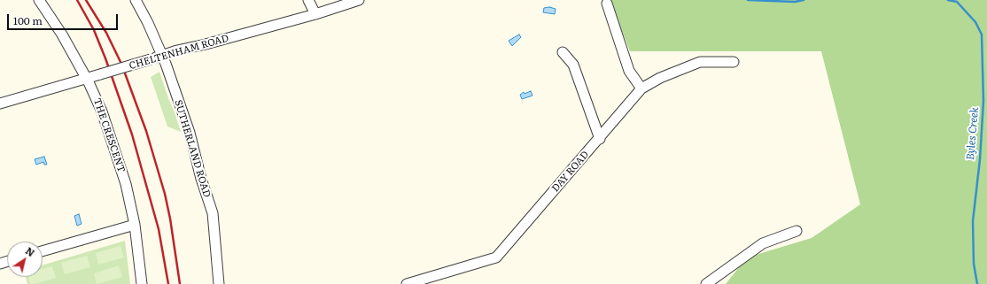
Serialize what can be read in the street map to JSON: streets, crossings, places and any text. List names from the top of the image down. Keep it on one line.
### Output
{"streets":{"street":["CHELTENHAM ROAD","THE CRESCENT","SUTHERLAND ROAD","DAY ROAD"]},"crossings":[["CHELTENHAM ROAD","THE CRESCENT"],["CHELTENHAM ROAD","SUTHERLAND ROAD"]],"water":["Byles Creek"],"scale_bar":"100 m","north":"top right"}
